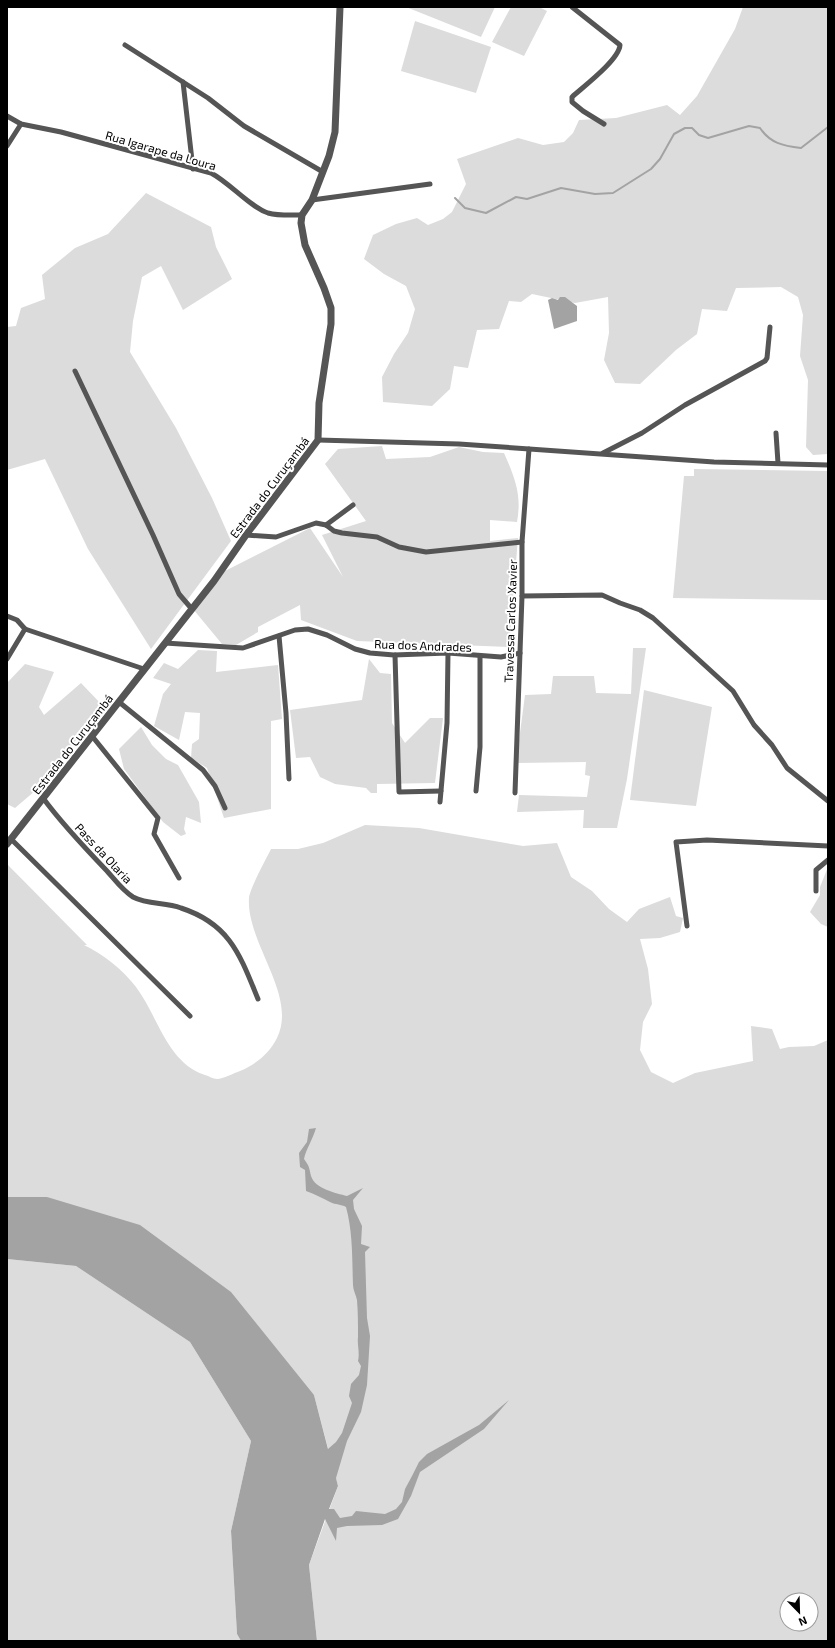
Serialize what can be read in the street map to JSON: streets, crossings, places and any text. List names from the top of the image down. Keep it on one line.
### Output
{"streets":{"street":["Rua Igarape da Loura","Estrada do Curuçambá","Travessa Carlos Xavier","Rua dos Andrades","Pass da Olaria"]},"crossings":[["Rua Igarape da Loura","Estrada do Curuçambá"],["Estrada do Curuçambá","Rua dos Andrades"],["Estrada do Curuçambá","Pass da Olaria"],["Travessa Carlos Xavier","Rua dos Andrades"]],"north":"bottom right"}
